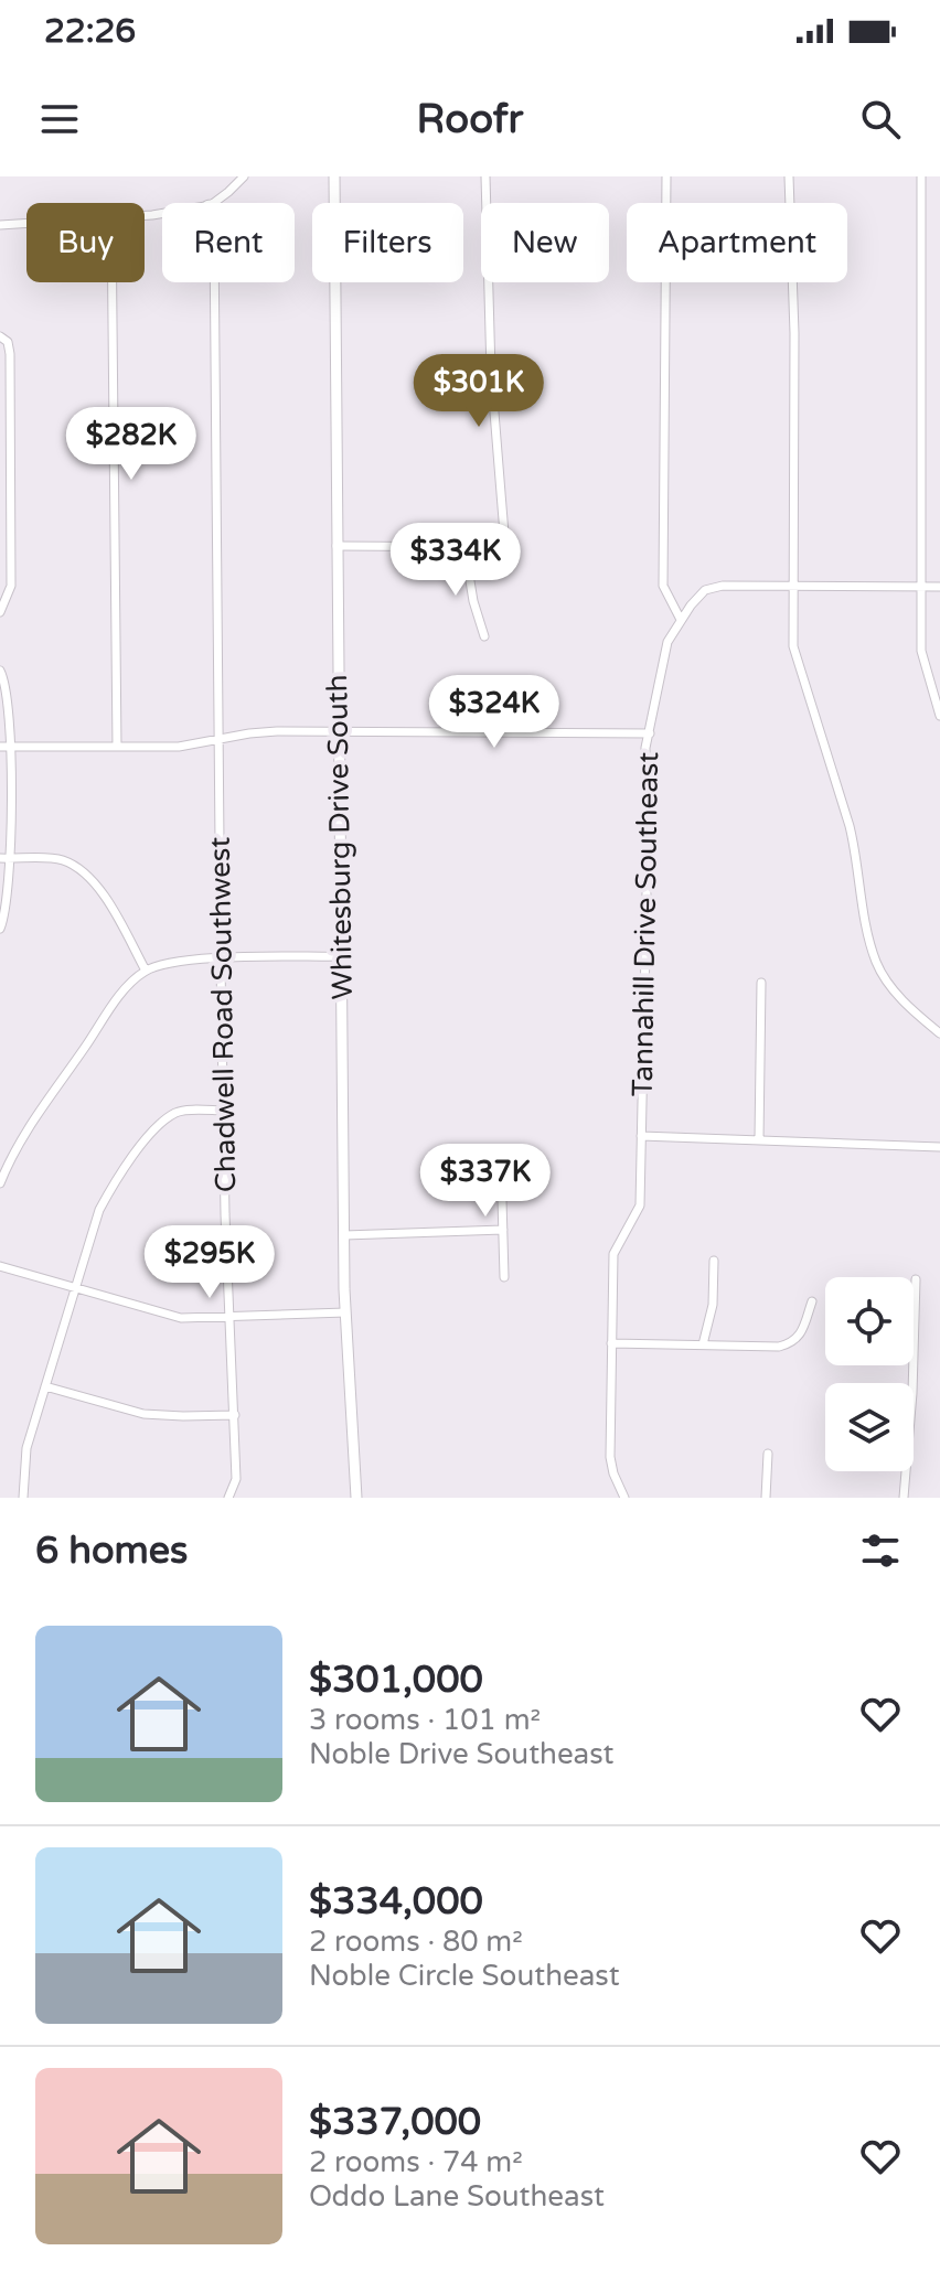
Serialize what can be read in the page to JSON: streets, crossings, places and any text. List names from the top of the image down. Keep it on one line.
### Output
{"streets":{"main road":["Whitesburg Drive South"],"street":["Tannahill Drive Southeast","Chadwell Road Southwest"]},"page":{"status":"22:26","header":"Roofr","chip":["Buy","Rent","Filters","New","Apartment"],"price":["$301K","$282K","$334K","$324K","$337K","$295K"],"heading":"6 homes","list":[{"name":"$301,000","note":"3 rooms · 101 m² · Noble Drive Southeast"},{"name":"$334,000","note":"2 rooms · 80 m² · Noble Circle Southeast"},{"name":"$337,000","note":"2 rooms · 74 m² · Oddo Lane Southeast"}]}}
